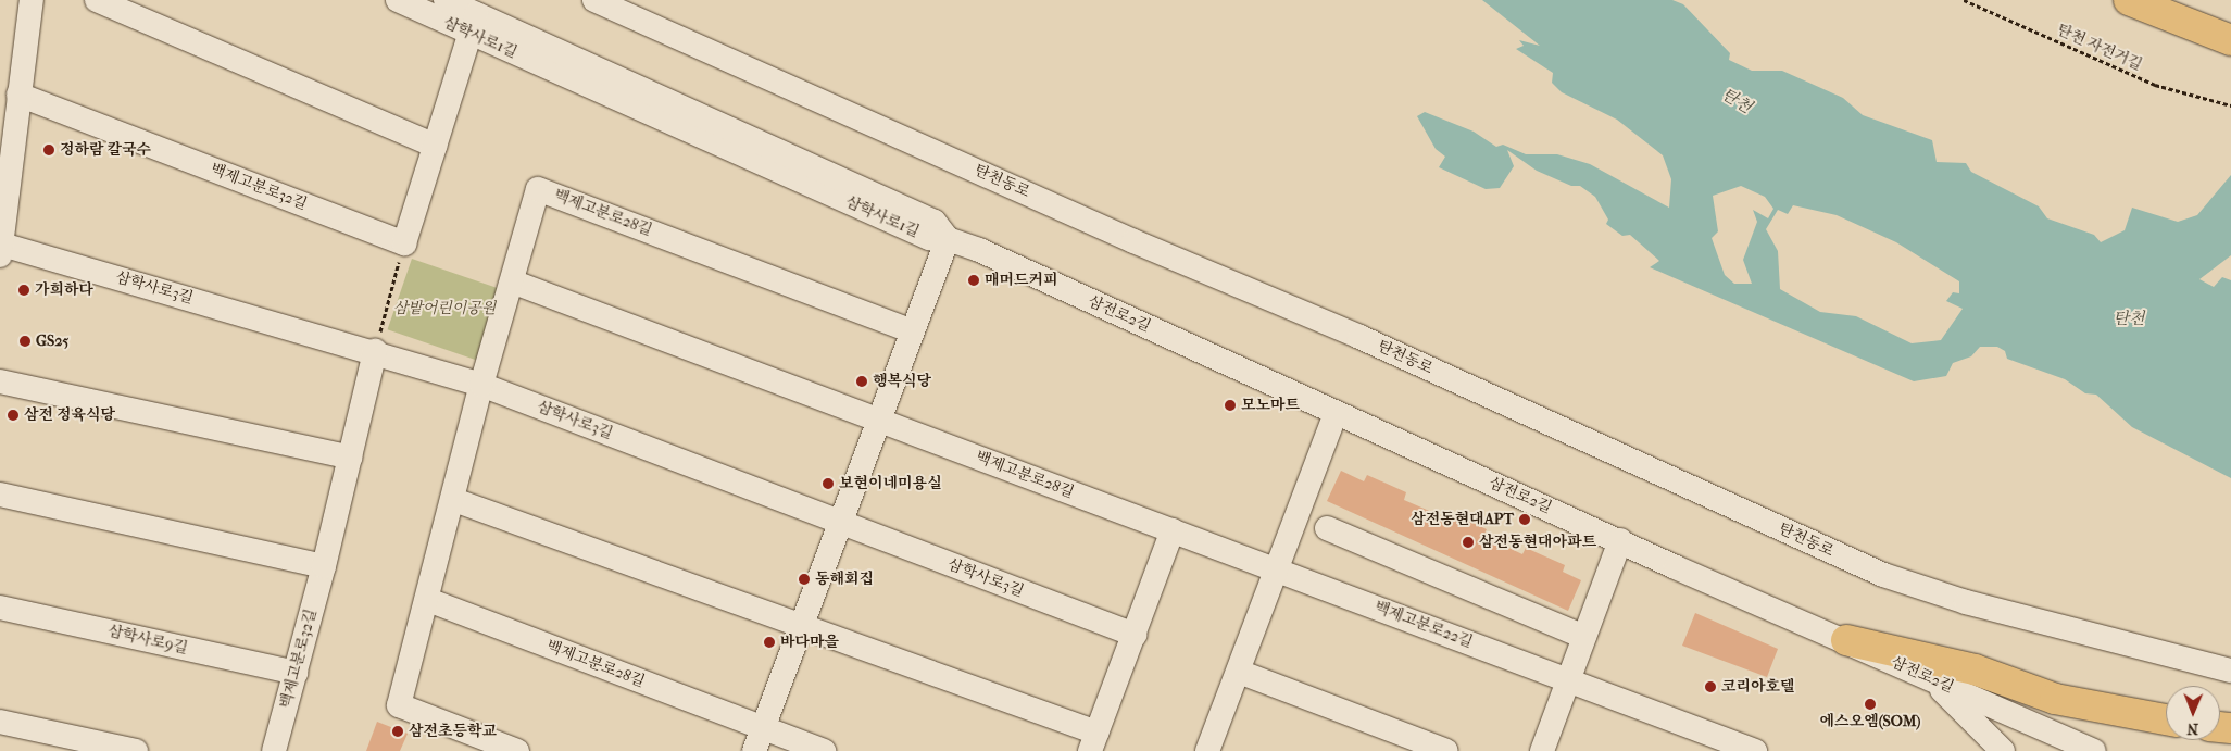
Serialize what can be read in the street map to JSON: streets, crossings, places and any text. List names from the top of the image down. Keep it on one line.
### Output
{"streets":{"street":["삼학사로1길","탄천동로","백제고분로32길","백제고분로28길","삼학사로3길","삼전로2길","백제고분로22길","삼학사로9길"],"path":["탄천 자전거길"]},"crossings":[["삼학사로1길","삼전로2길"],["백제고분로32길","삼학사로3길"],["백제고분로32길","삼학사로9길"],["백제고분로28길","백제고분로22길"]],"water":["탄천"],"parks":["삼밭어린이공원"],"places":["정하람 칼국수","매머드커피","가희하다","GS25","행복식당","모노마트","삼전 정육식당","보현이네미용실","삼전동현대APT","삼전동현대아파트","동해회집","바다마을","코리아호텔","에스오엠(SOM)","삼전초등학교"],"north":"bottom"}
